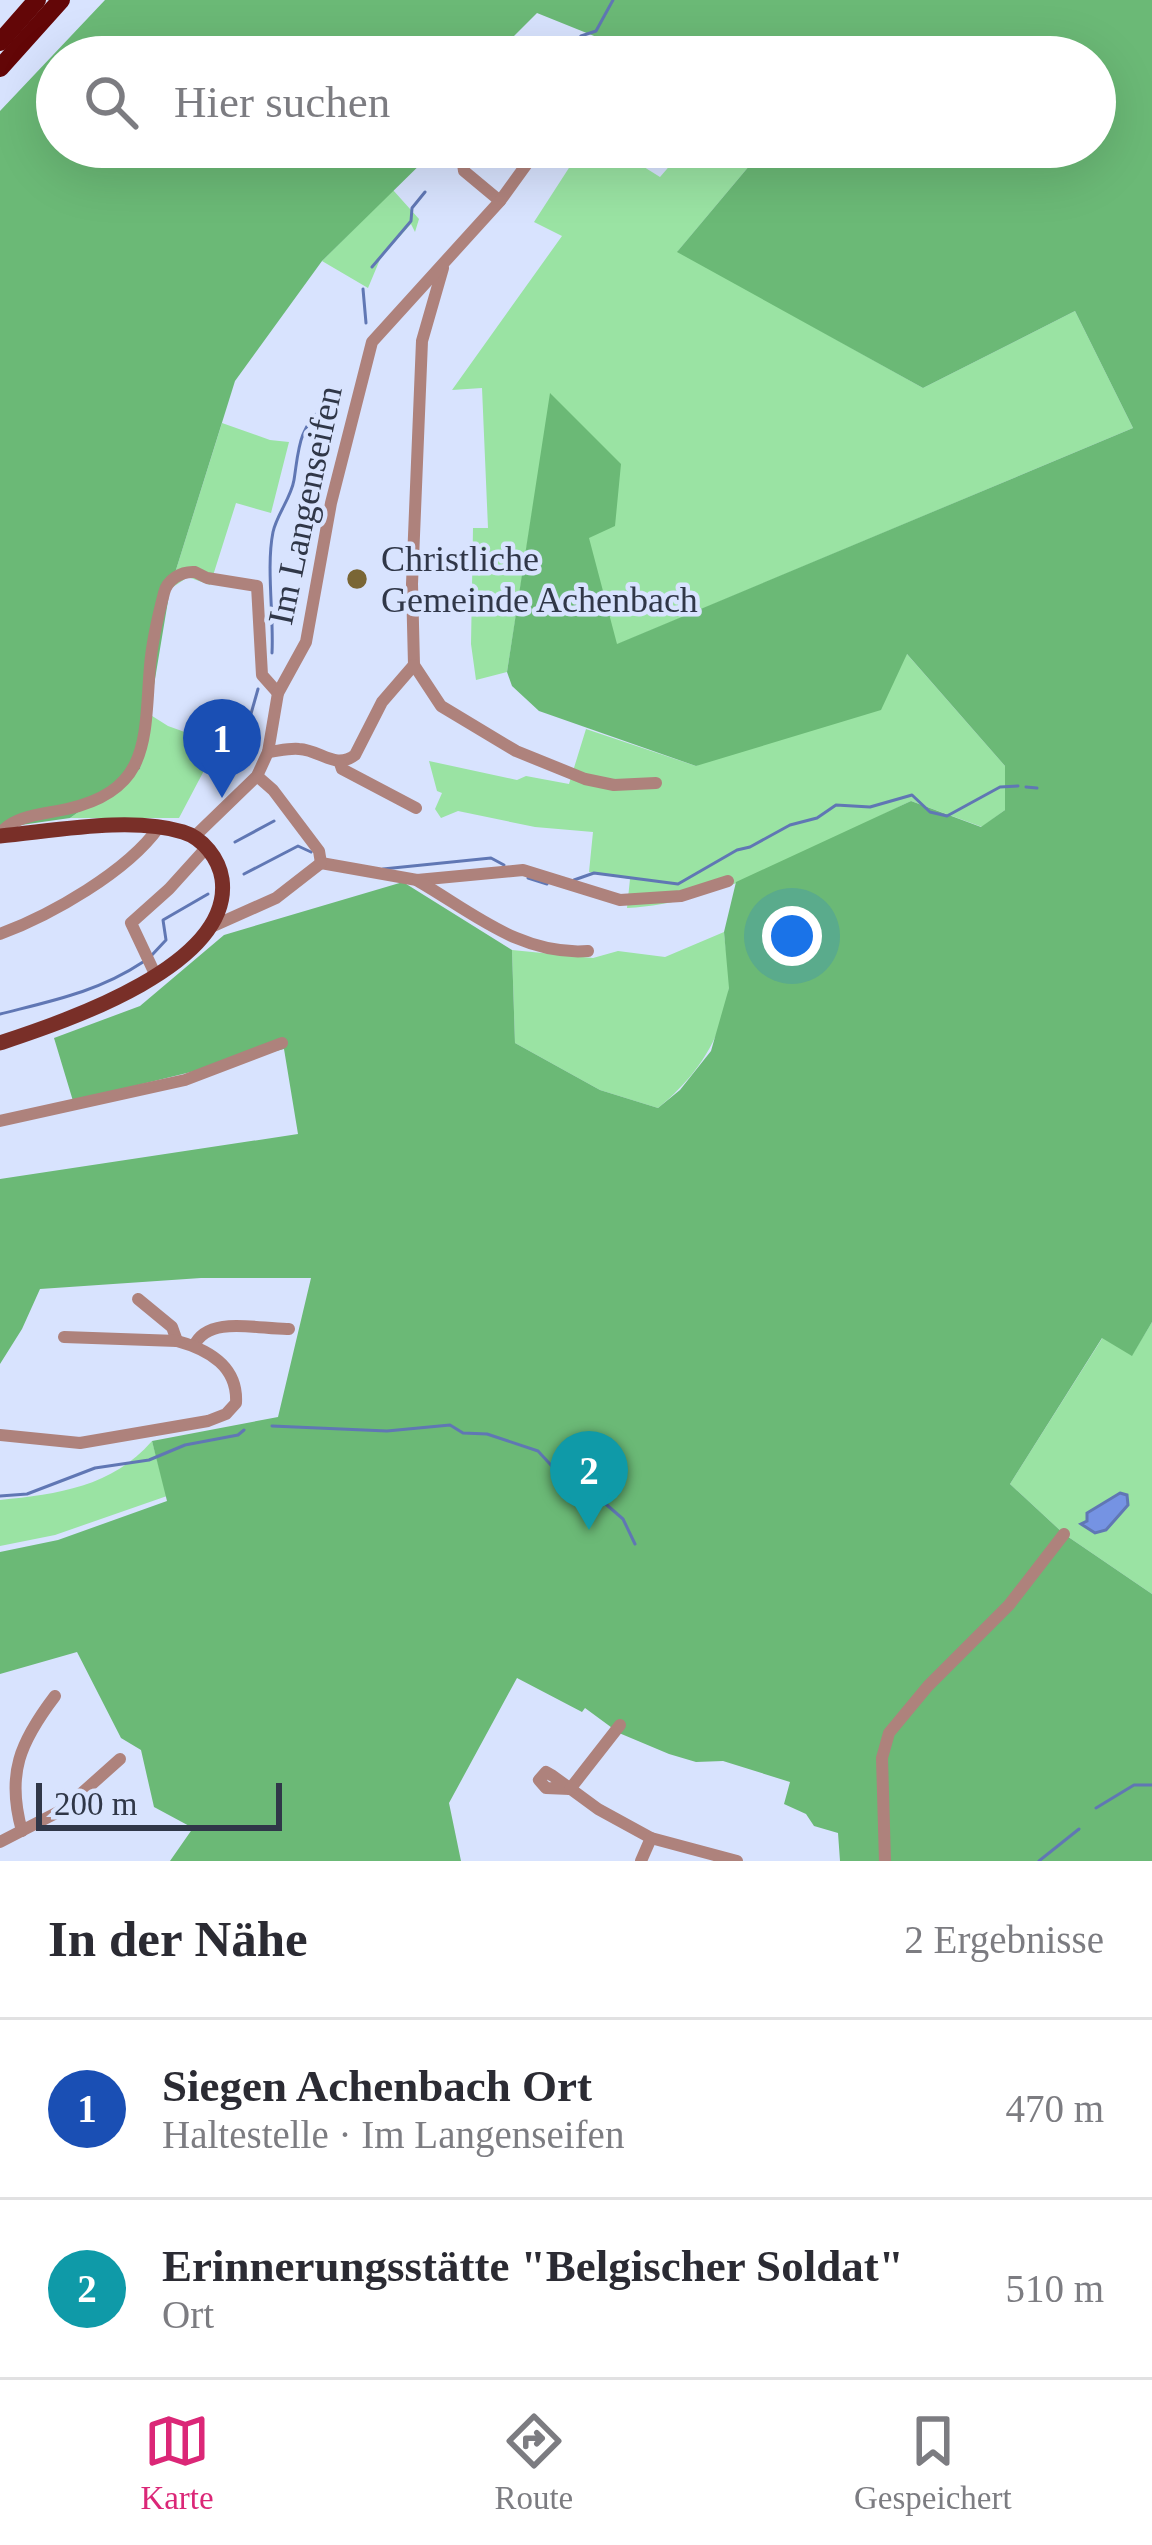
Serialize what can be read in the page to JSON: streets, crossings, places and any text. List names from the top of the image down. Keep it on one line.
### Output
{"streets":{"street":["Im Langenseifen"]},"places":["Christliche Gemeinde Achenbach"],"scale_bar":"200 m","page":{"search":"Hier suchen","pins":["1","2"],"scale":"200 m","heading":["In der Nähe","2 Ergebnisse"],"list":[{"mark":"1","name":"Siegen Achenbach Ort","note":"Haltestelle · Im Langenseifen","value":"470 m"},{"mark":"2","name":"Erinnerungsstätte \"Belgischer Soldat\"","note":"Ort","value":"510 m"}],"nav":["Karte","Route","Gespeichert"]}}
